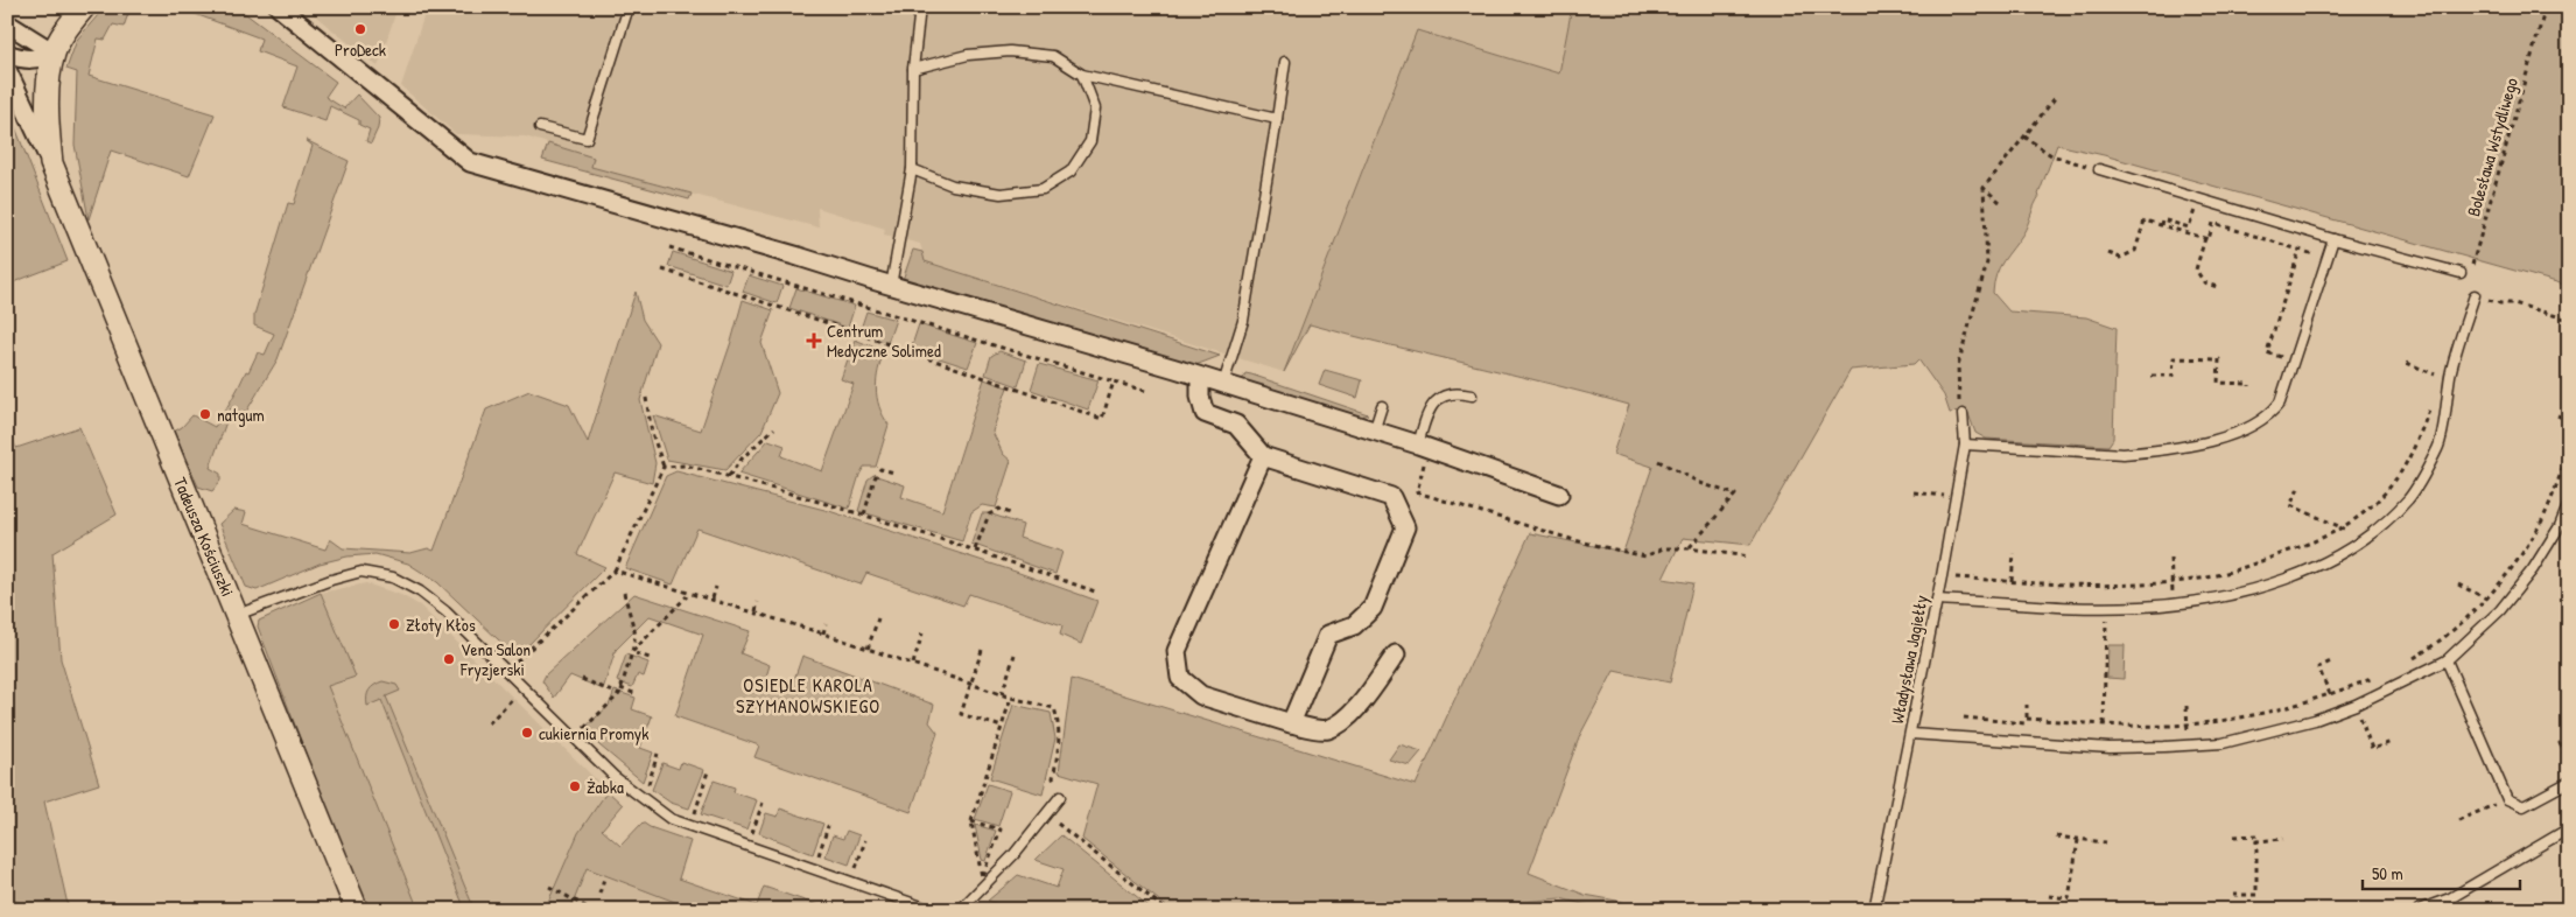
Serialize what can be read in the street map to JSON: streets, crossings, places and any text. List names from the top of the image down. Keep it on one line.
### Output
{"streets":{"street":["Tadeusza Kościuszki"],"lane":["Władysława Jagiełły"],"path":["Bolesława Wstydliwego"]},"districts":["OSIEDLE KAROLA SZYMANOWSKIEGO"],"places":{"other":["ProDeck","natgum","Złoty Kłos","Vena Salon Fryzjerski","cukiernia Promyk","Żabka"],"health":["Centrum Medyczne Solimed"]},"scale_bar":"50 m"}
